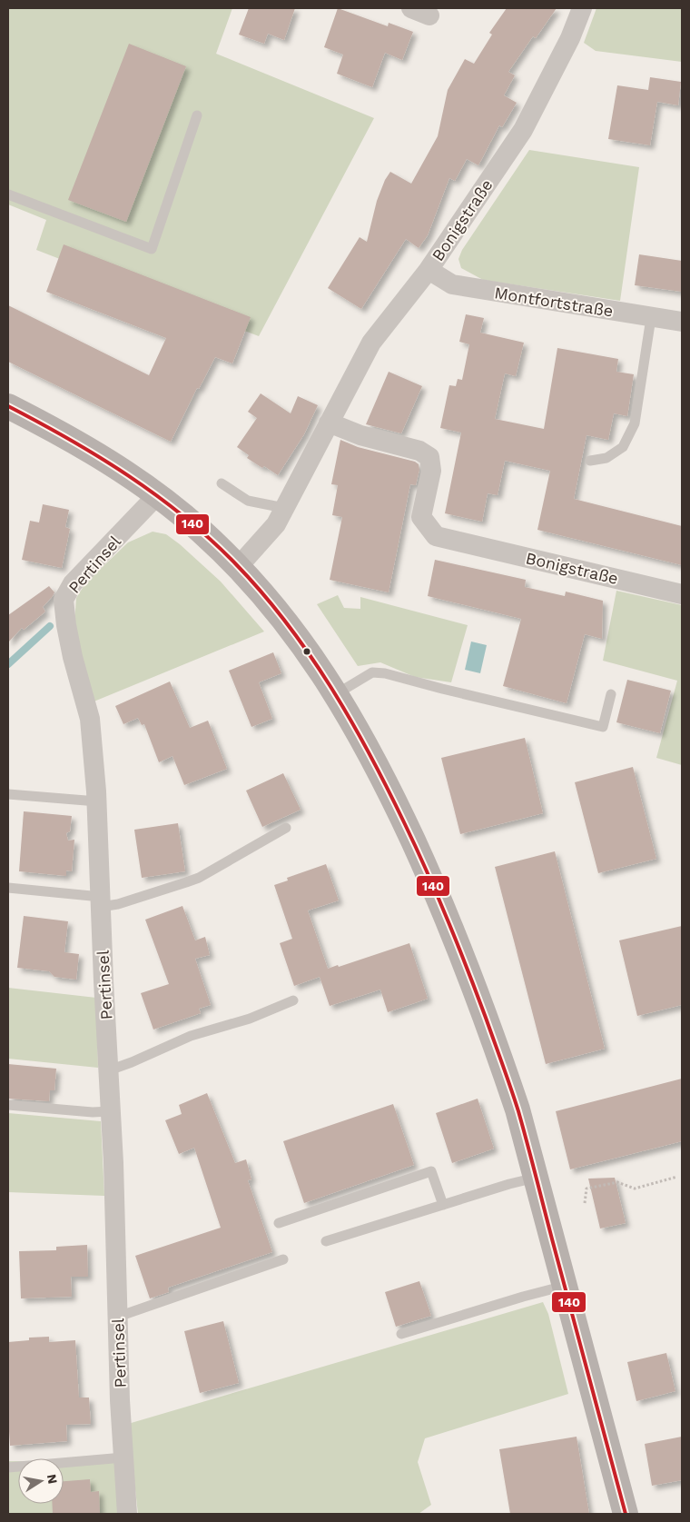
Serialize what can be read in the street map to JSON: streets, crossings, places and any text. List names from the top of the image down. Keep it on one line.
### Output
{"streets":{"street":["Bonigstraße","Montfortstraße","Pertinsel"]},"crossings":[["Bonigstraße","Montfortstraße"]],"lines":["transit line 140"],"north":"right"}
